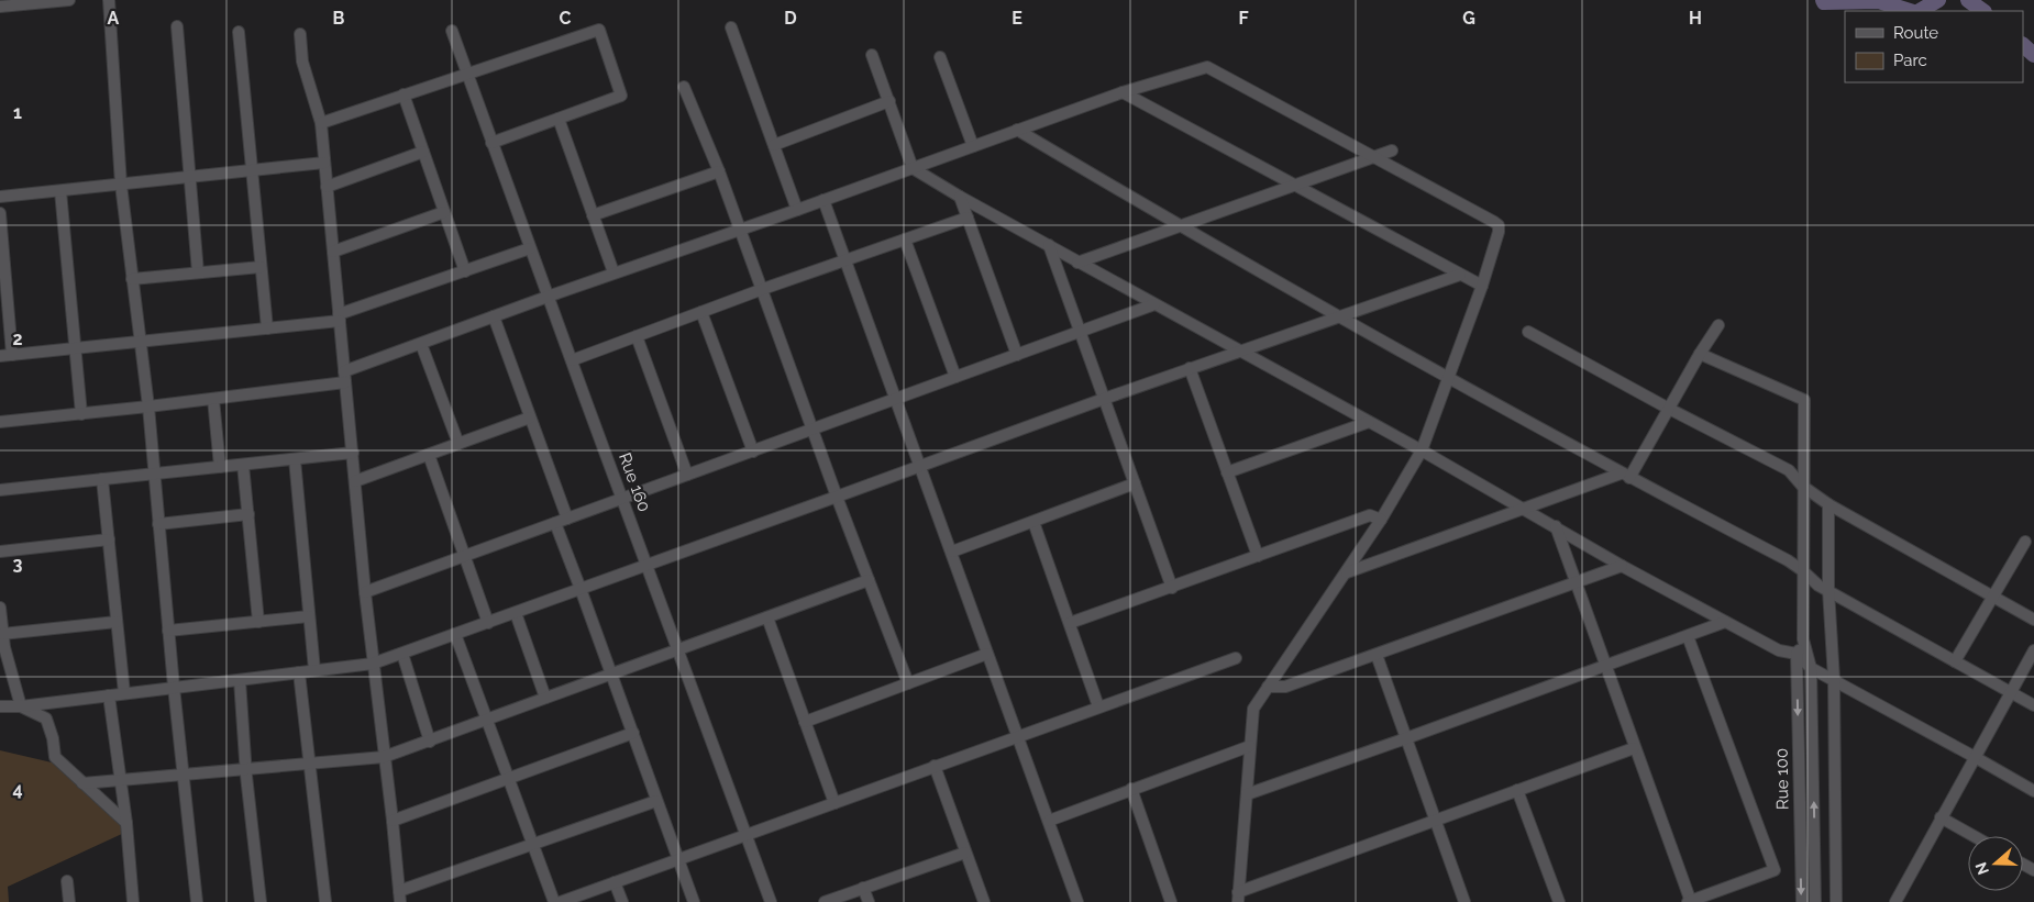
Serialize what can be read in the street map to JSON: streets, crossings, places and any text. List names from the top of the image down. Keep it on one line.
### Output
{"streets":{"street":["Rue 160","Rue 100"]},"legend":["Route","Parc"],"north":"left","grid":{"columns":["A","B","C","D","E","F","G","H"],"rows":["1","2","3","4"]}}
